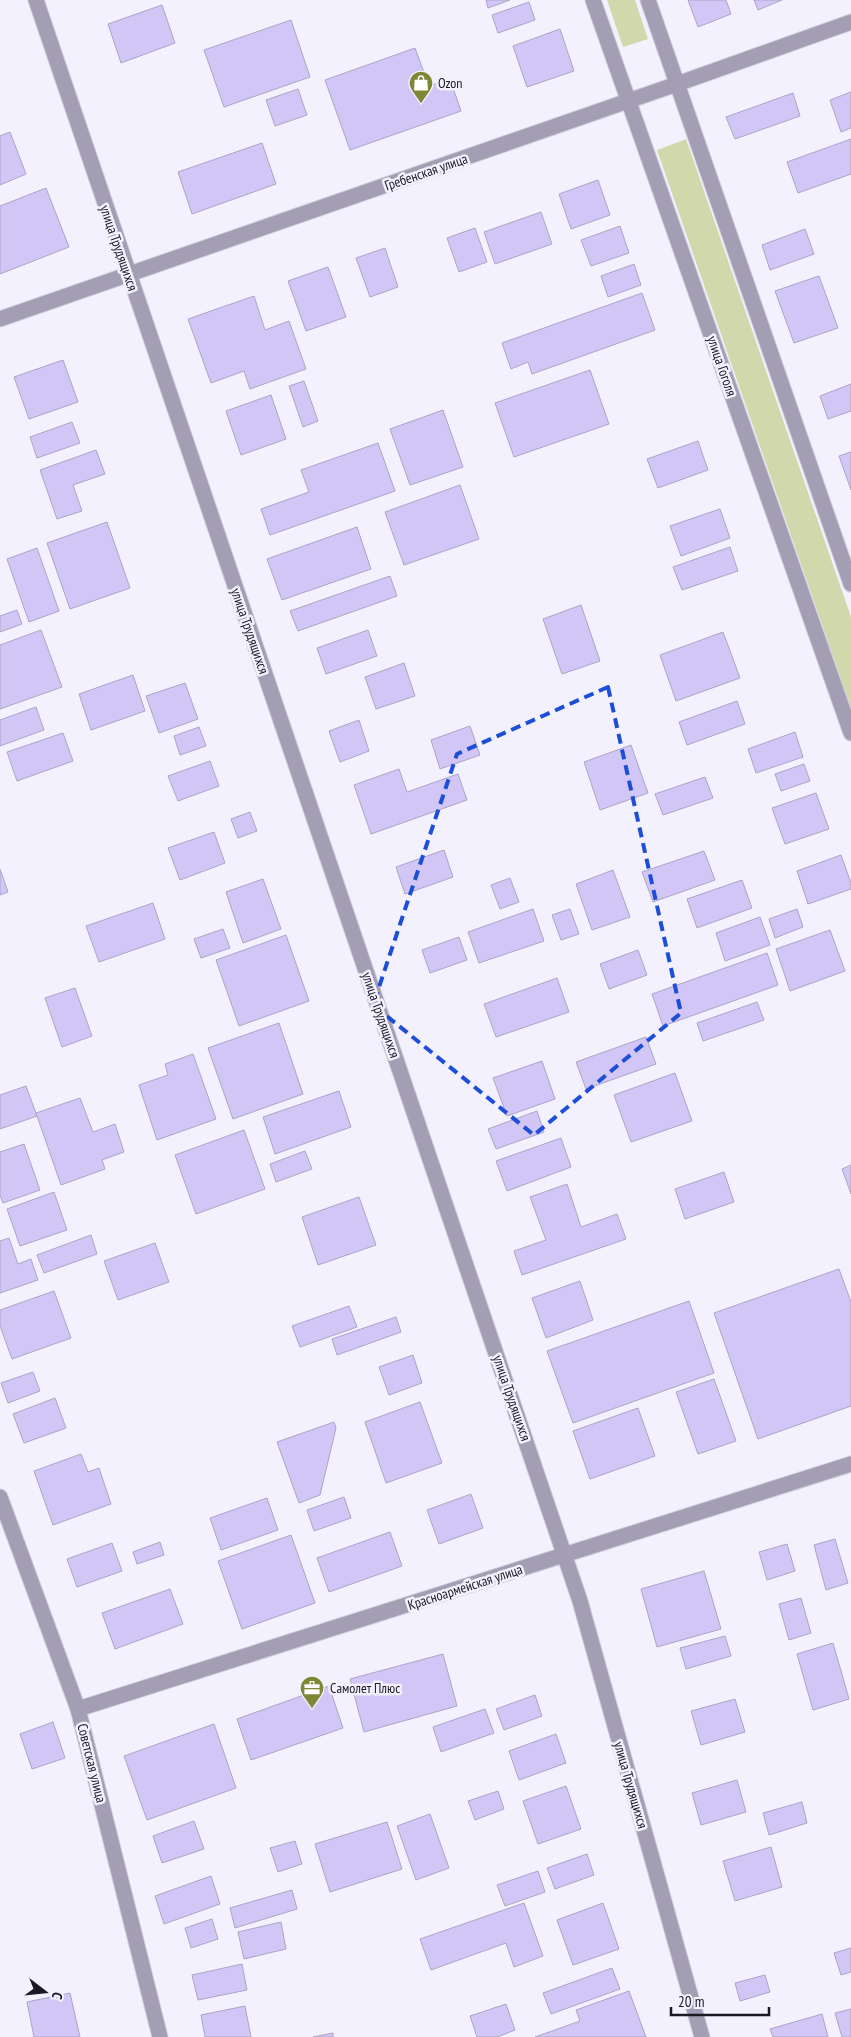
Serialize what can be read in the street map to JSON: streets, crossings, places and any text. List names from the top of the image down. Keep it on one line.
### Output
{"streets":{"street":["Гребенская улица","улица Трудящихся","улица Гоголя","Красноармейская улица","Советская улица"]},"crossings":[["Гребенская улица","улица Трудящихся"],["Гребенская улица","улица Гоголя"],["улица Трудящихся","Красноармейская улица"],["Красноармейская улица","Советская улица"]],"places":{"shop":["Ozon"],"office":["Самолет Плюс"]},"scale_bar":"20 m","north":"right"}
